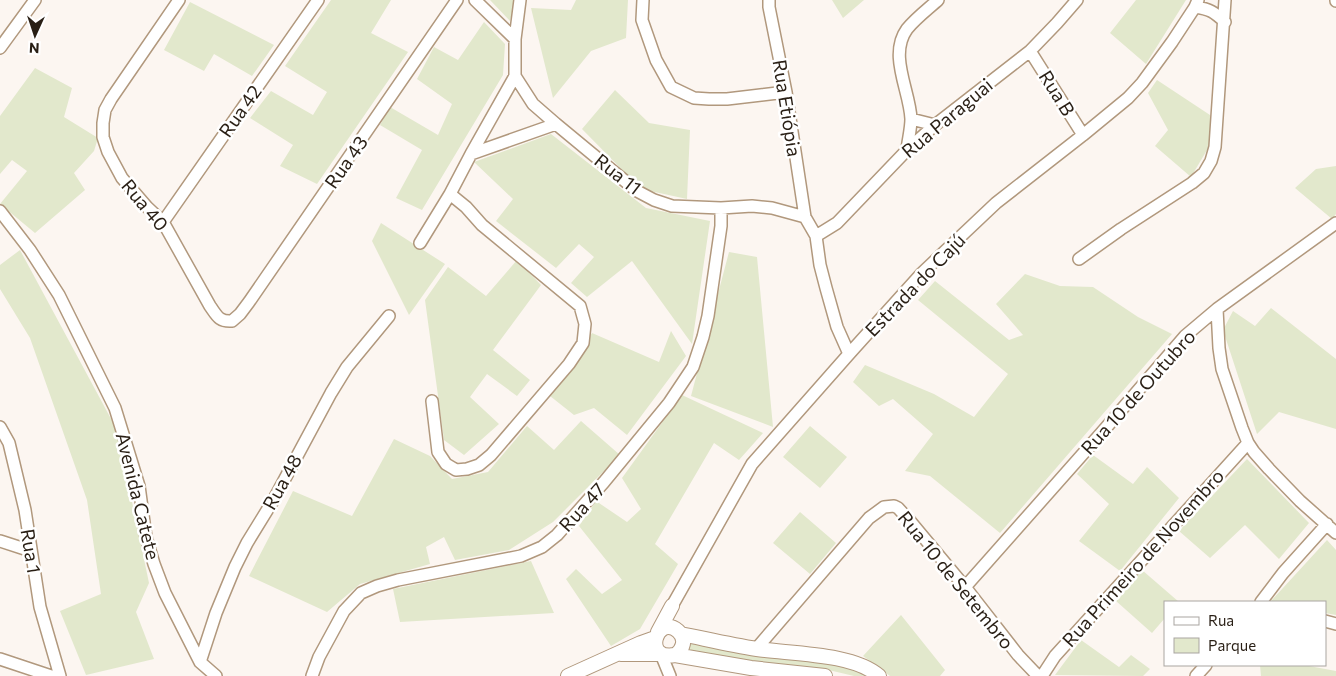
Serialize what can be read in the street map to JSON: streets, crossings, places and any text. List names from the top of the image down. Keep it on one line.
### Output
{"streets":{"main road":["Estrada do Cajú"],"street":["Rua B","Rua Etiópia","Rua 42","Rua Paraguai","Rua 43","Rua 11","Rua 40","Rua 10 de Outubro","Rua 48","Avenida Catete","Rua 47","Rua 1","Rua Primeiro de Novembro","Rua 10 de Setembro"]},"crossings":[["Rua B","Rua Paraguai"],["Rua B","Estrada do Cajú"],["Rua Etiópia","Rua 11"],["Rua 42","Rua 40"],["Rua 43","Rua 40"],["Rua 11","Rua 47"],["Rua 10 de Outubro","Rua 10 de Setembro"],["Rua 48","Avenida Catete"]],"legend":["Rua","Parque"],"north":"bottom"}
